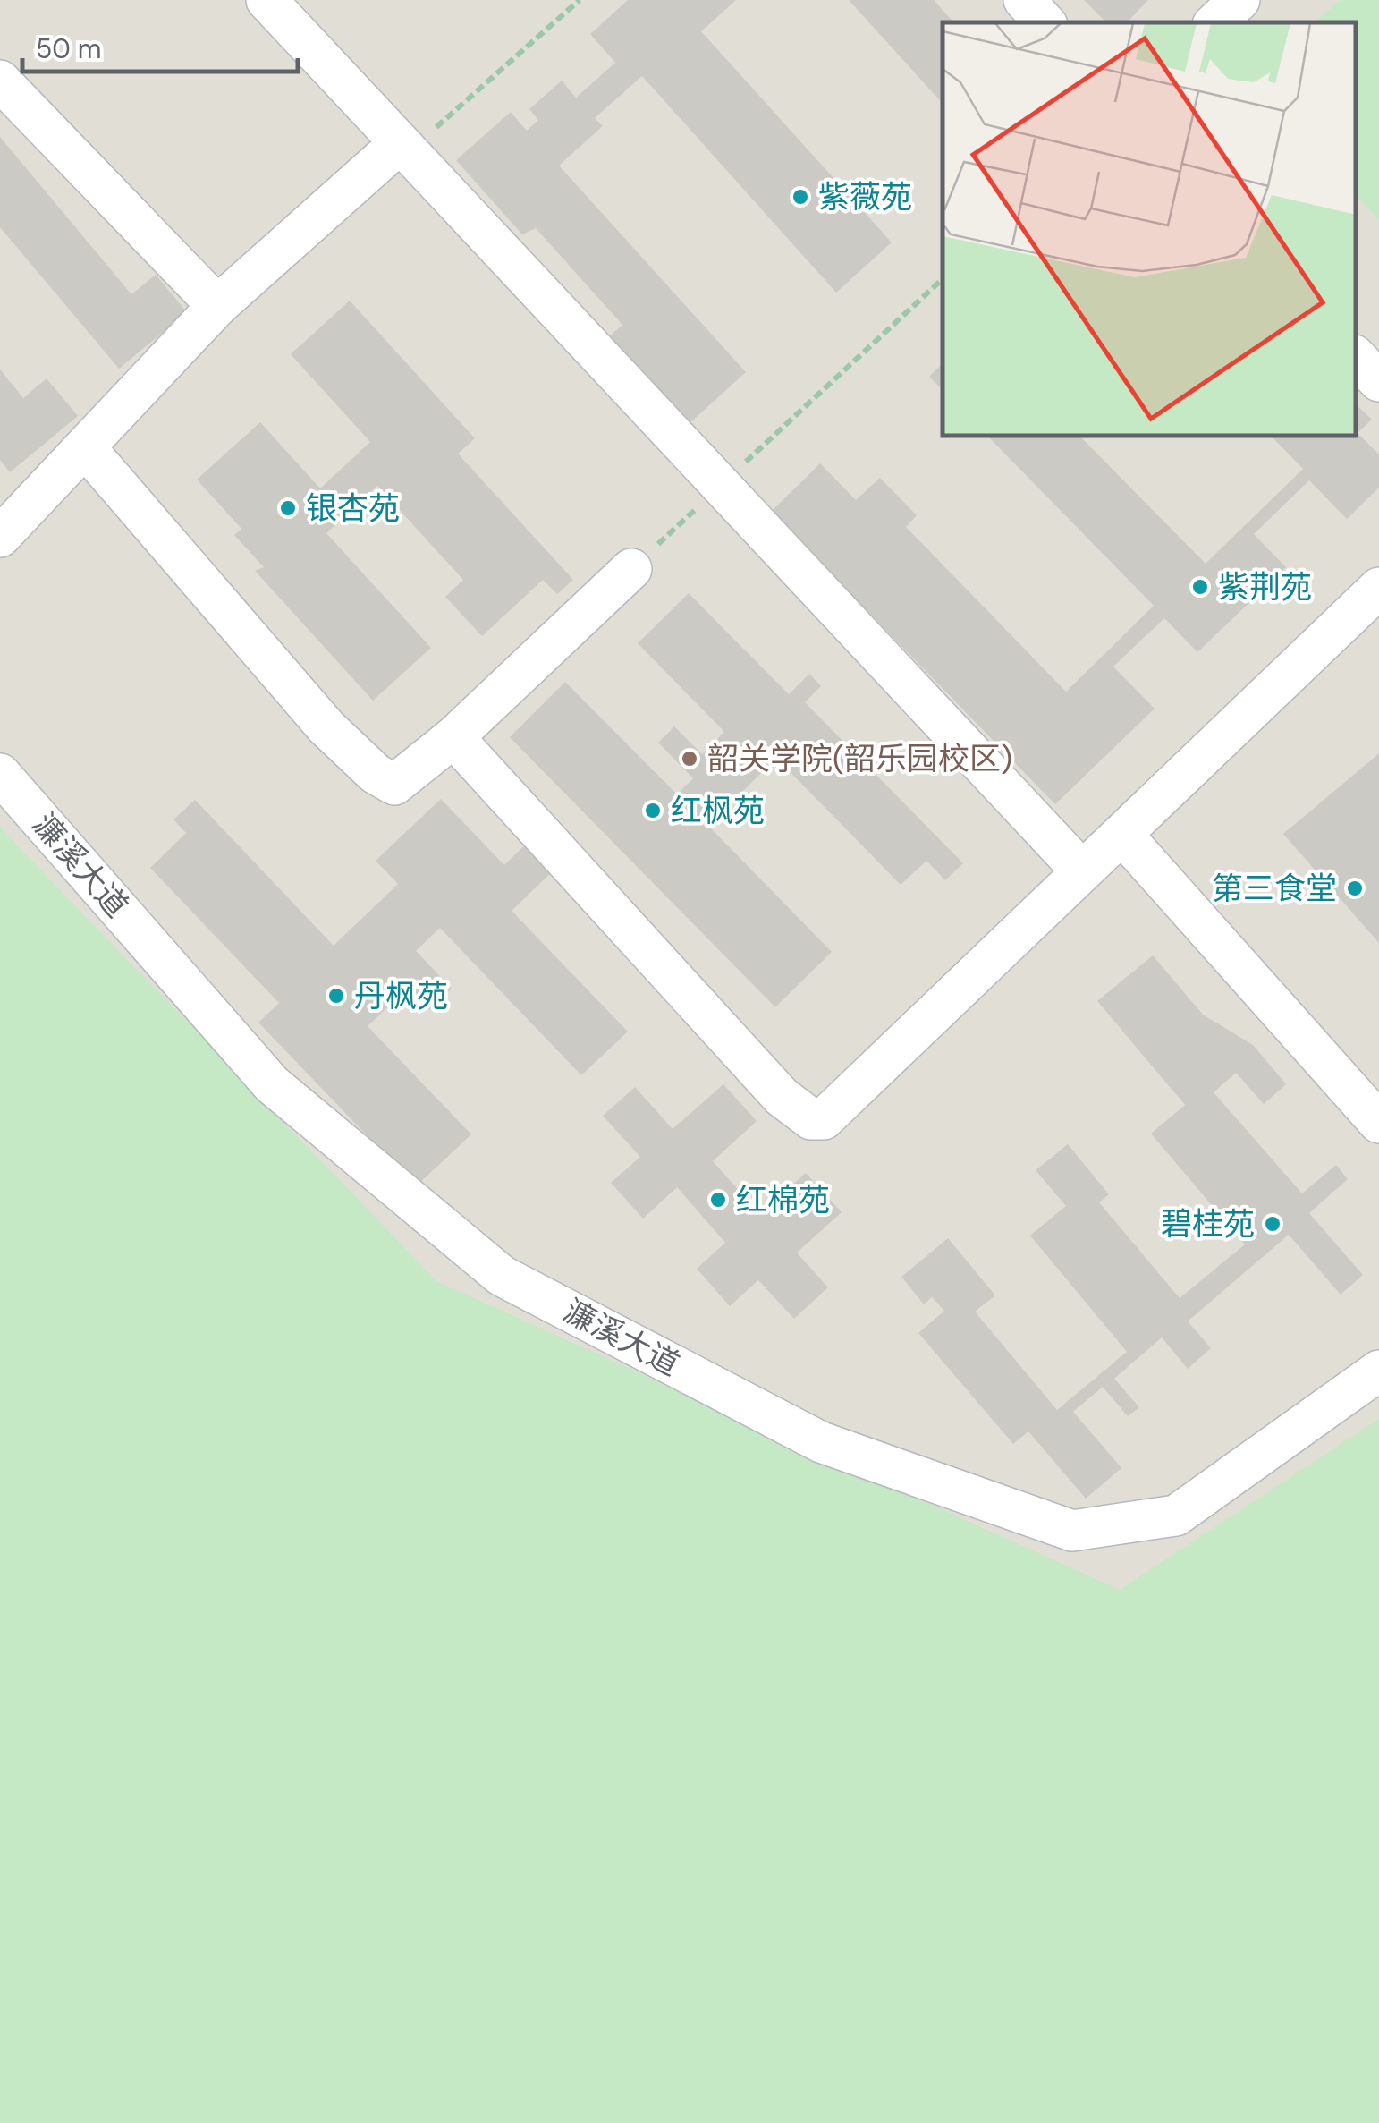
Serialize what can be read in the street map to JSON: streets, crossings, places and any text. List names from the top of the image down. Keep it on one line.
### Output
{"streets":{"lane":["濂溪大道"]},"places":["紫薇苑","银杏苑","紫荆苑","韶关学院(韶乐园校区)","红枫苑","第三食堂","丹枫苑","红棉苑","碧桂苑"],"scale_bar":"50 m"}
